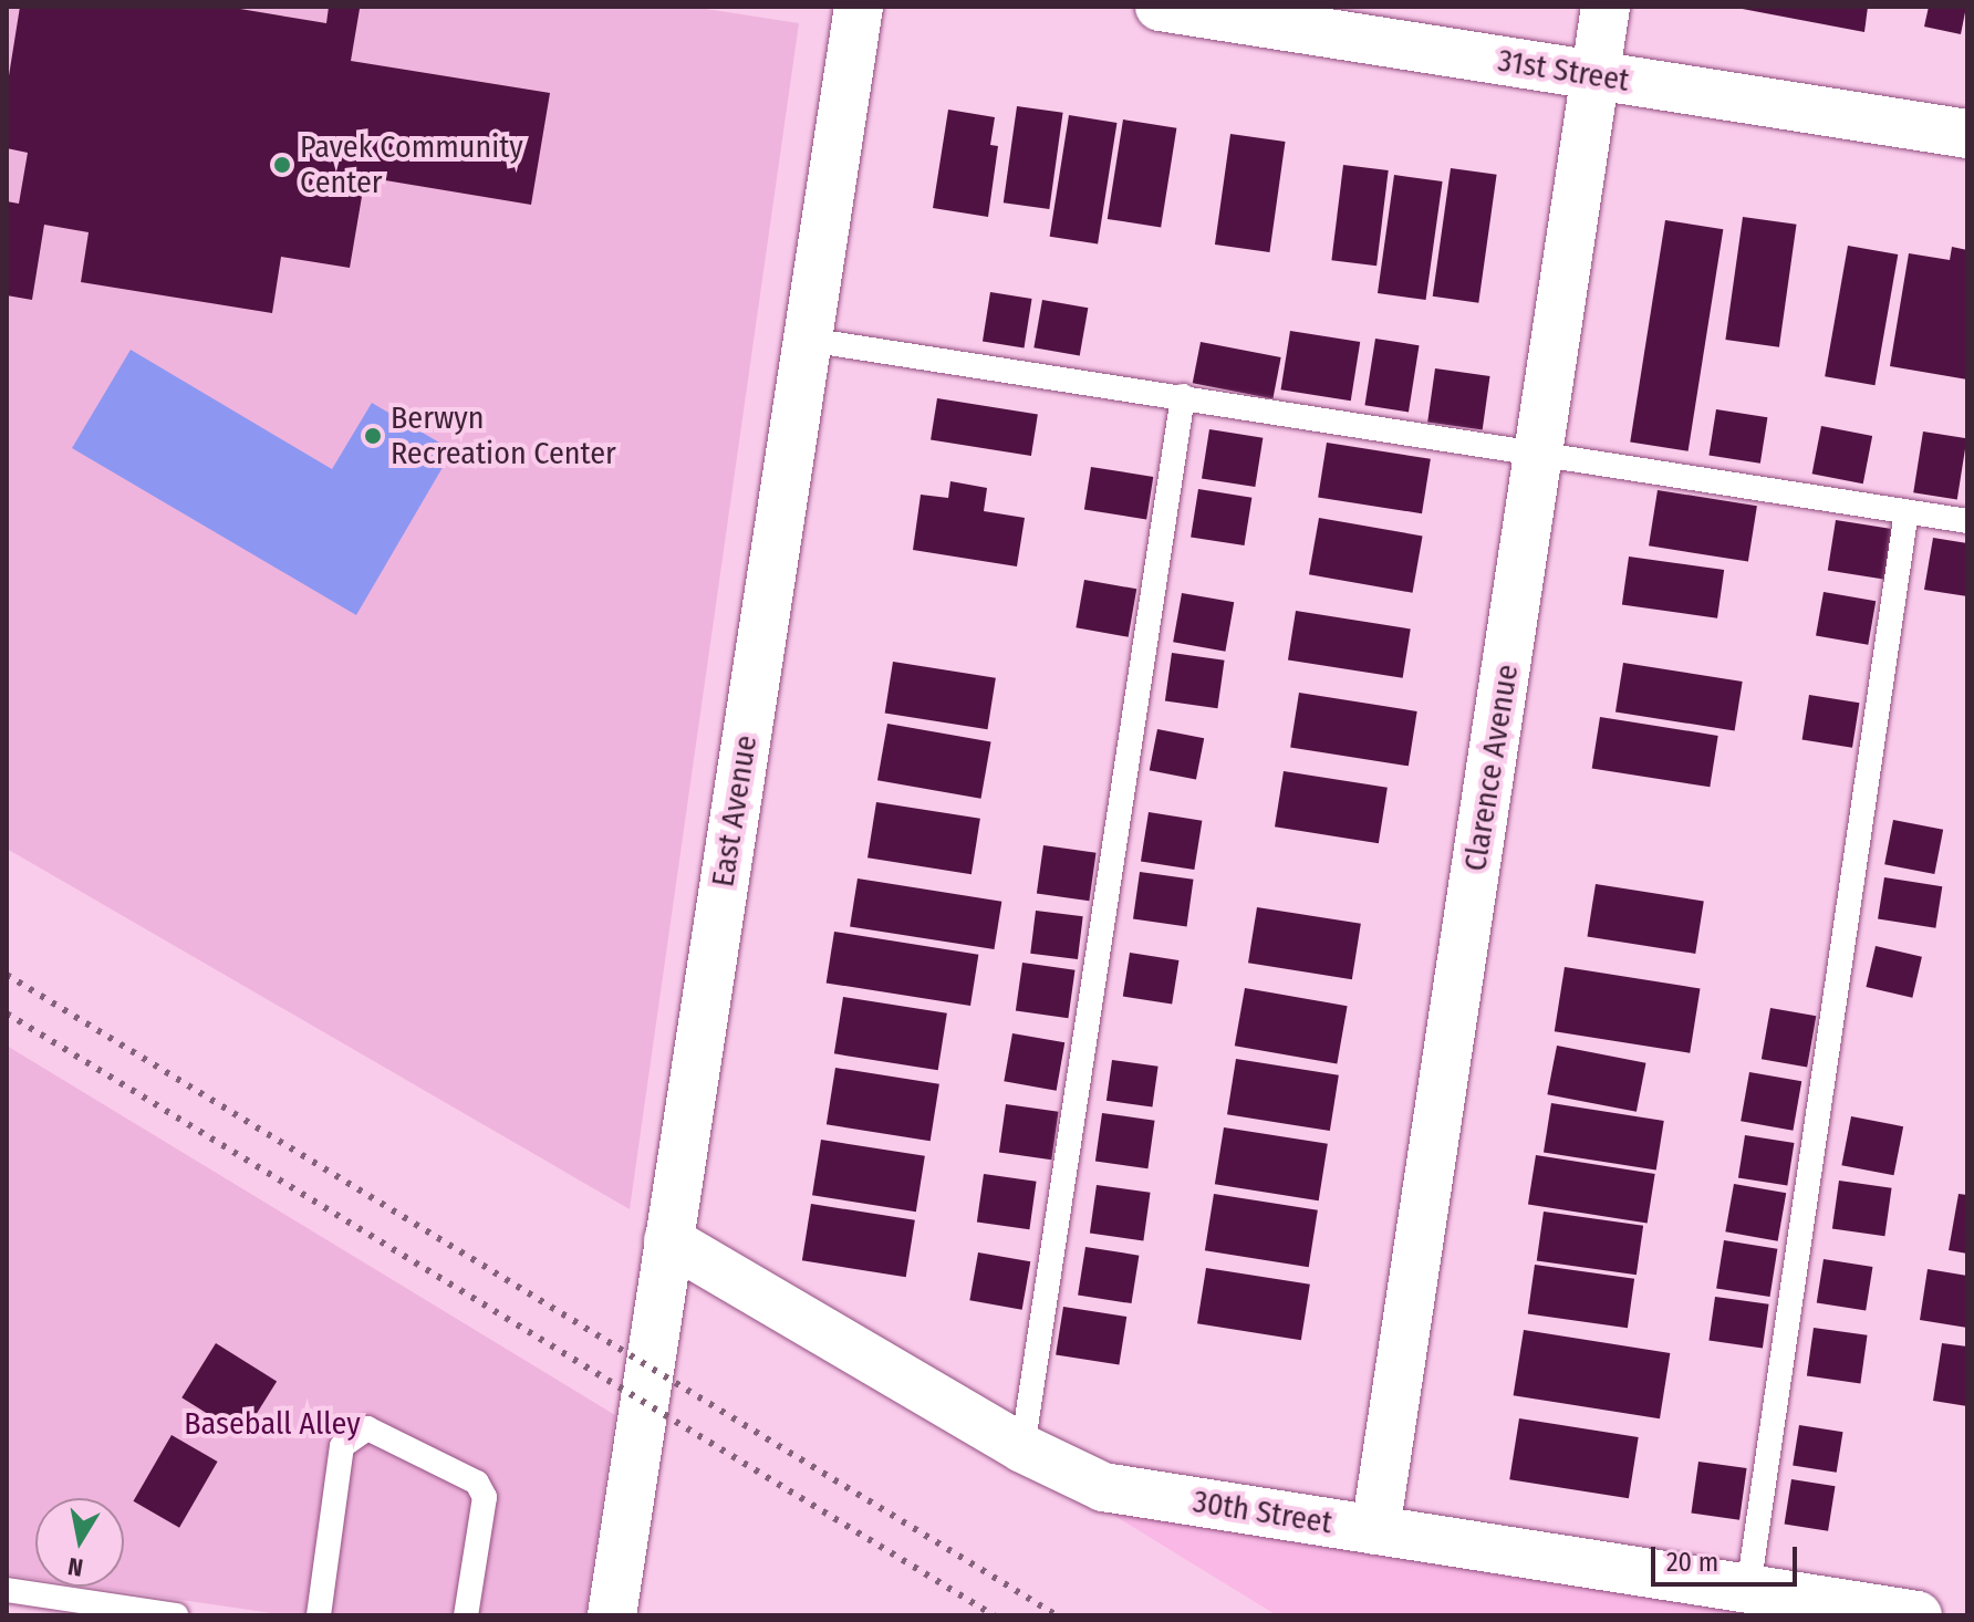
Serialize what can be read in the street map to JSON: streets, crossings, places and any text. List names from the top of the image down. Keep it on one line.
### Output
{"streets":{"street":["31st Street","Clarence Avenue","East Avenue","30th Street"]},"crossings":[["31st Street","Clarence Avenue"],["Clarence Avenue","30th Street"],["East Avenue","30th Street"]],"parks":["Baseball Alley"],"places":["Pavek Community Center","Berwyn Recreation Center"],"scale_bar":"20 m","north":"bottom"}
